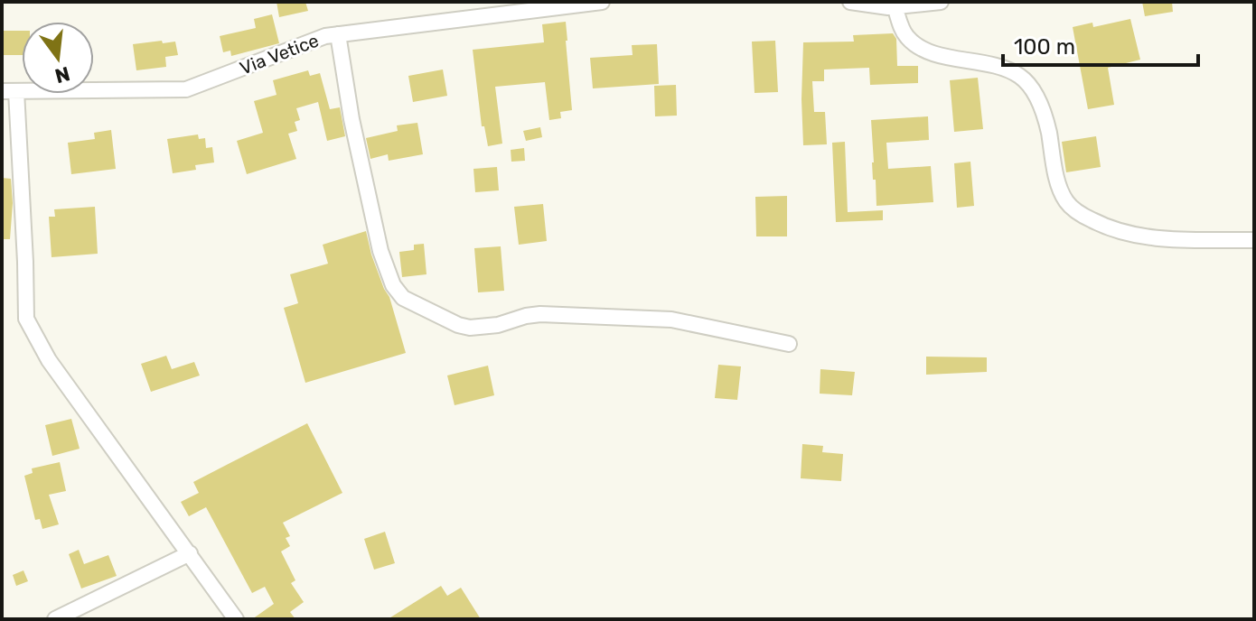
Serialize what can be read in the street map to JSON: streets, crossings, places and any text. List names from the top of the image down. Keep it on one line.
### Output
{"streets":{"street":["Via Vetice"]},"scale_bar":"100 m","north":"bottom"}
